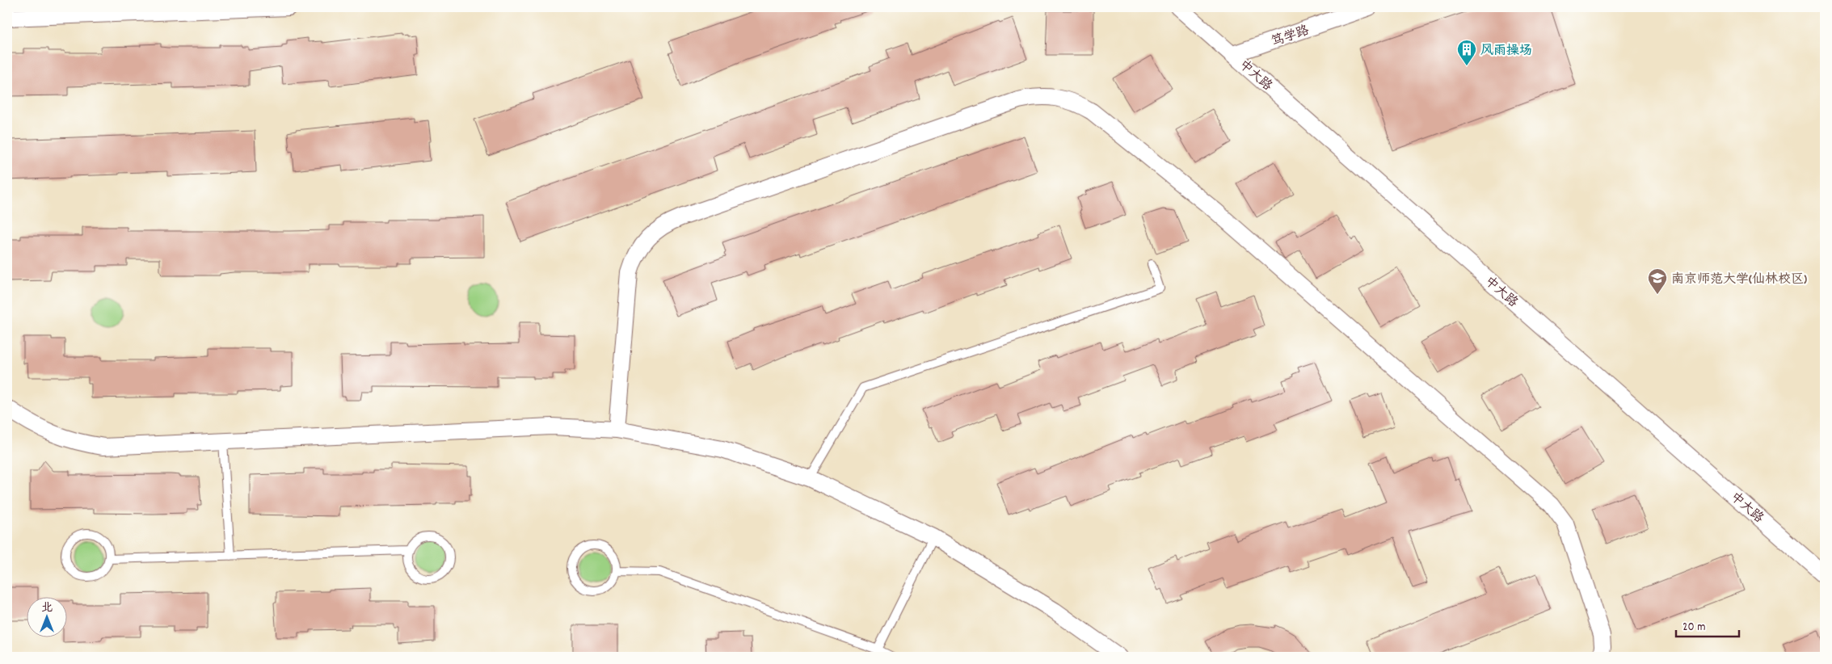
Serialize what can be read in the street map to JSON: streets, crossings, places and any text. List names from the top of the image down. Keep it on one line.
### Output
{"streets":{"street":["笃学路","中大路"]},"crossings":[["笃学路","中大路"]],"places":{"building":["风雨操场"],"school or university":["南京师范大学(仙林校区)"]},"scale_bar":"20 m","north":"top"}
